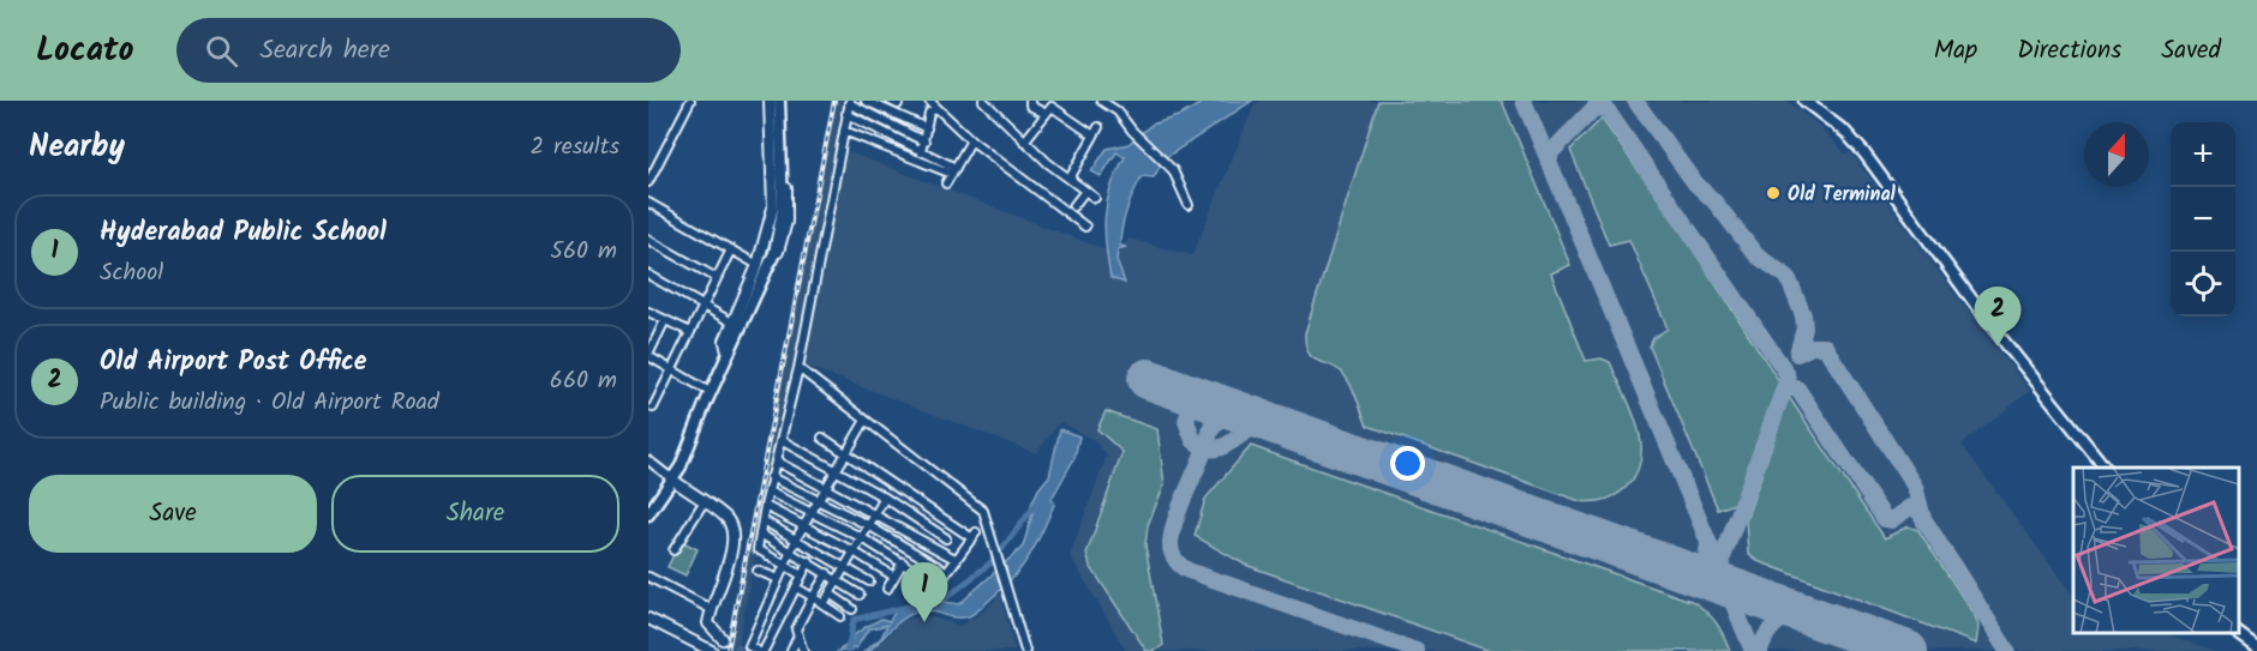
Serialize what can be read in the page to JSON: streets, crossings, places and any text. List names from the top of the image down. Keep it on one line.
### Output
{"places":["Old Terminal"],"north":"top","page":{"header":"Locato","search":"Search here","nav":["Map","Directions","Saved"],"heading":["Nearby","2 results"],"map_buttons":["+","−"],"list":[{"mark":"1","name":"Hyderabad Public School","note":"School","value":"560 m"},{"mark":"2","name":"Old Airport Post Office","note":"Public building · Old Airport Road","value":"660 m"}],"pins":["2","1"],"buttons":["Save","Share"]}}
